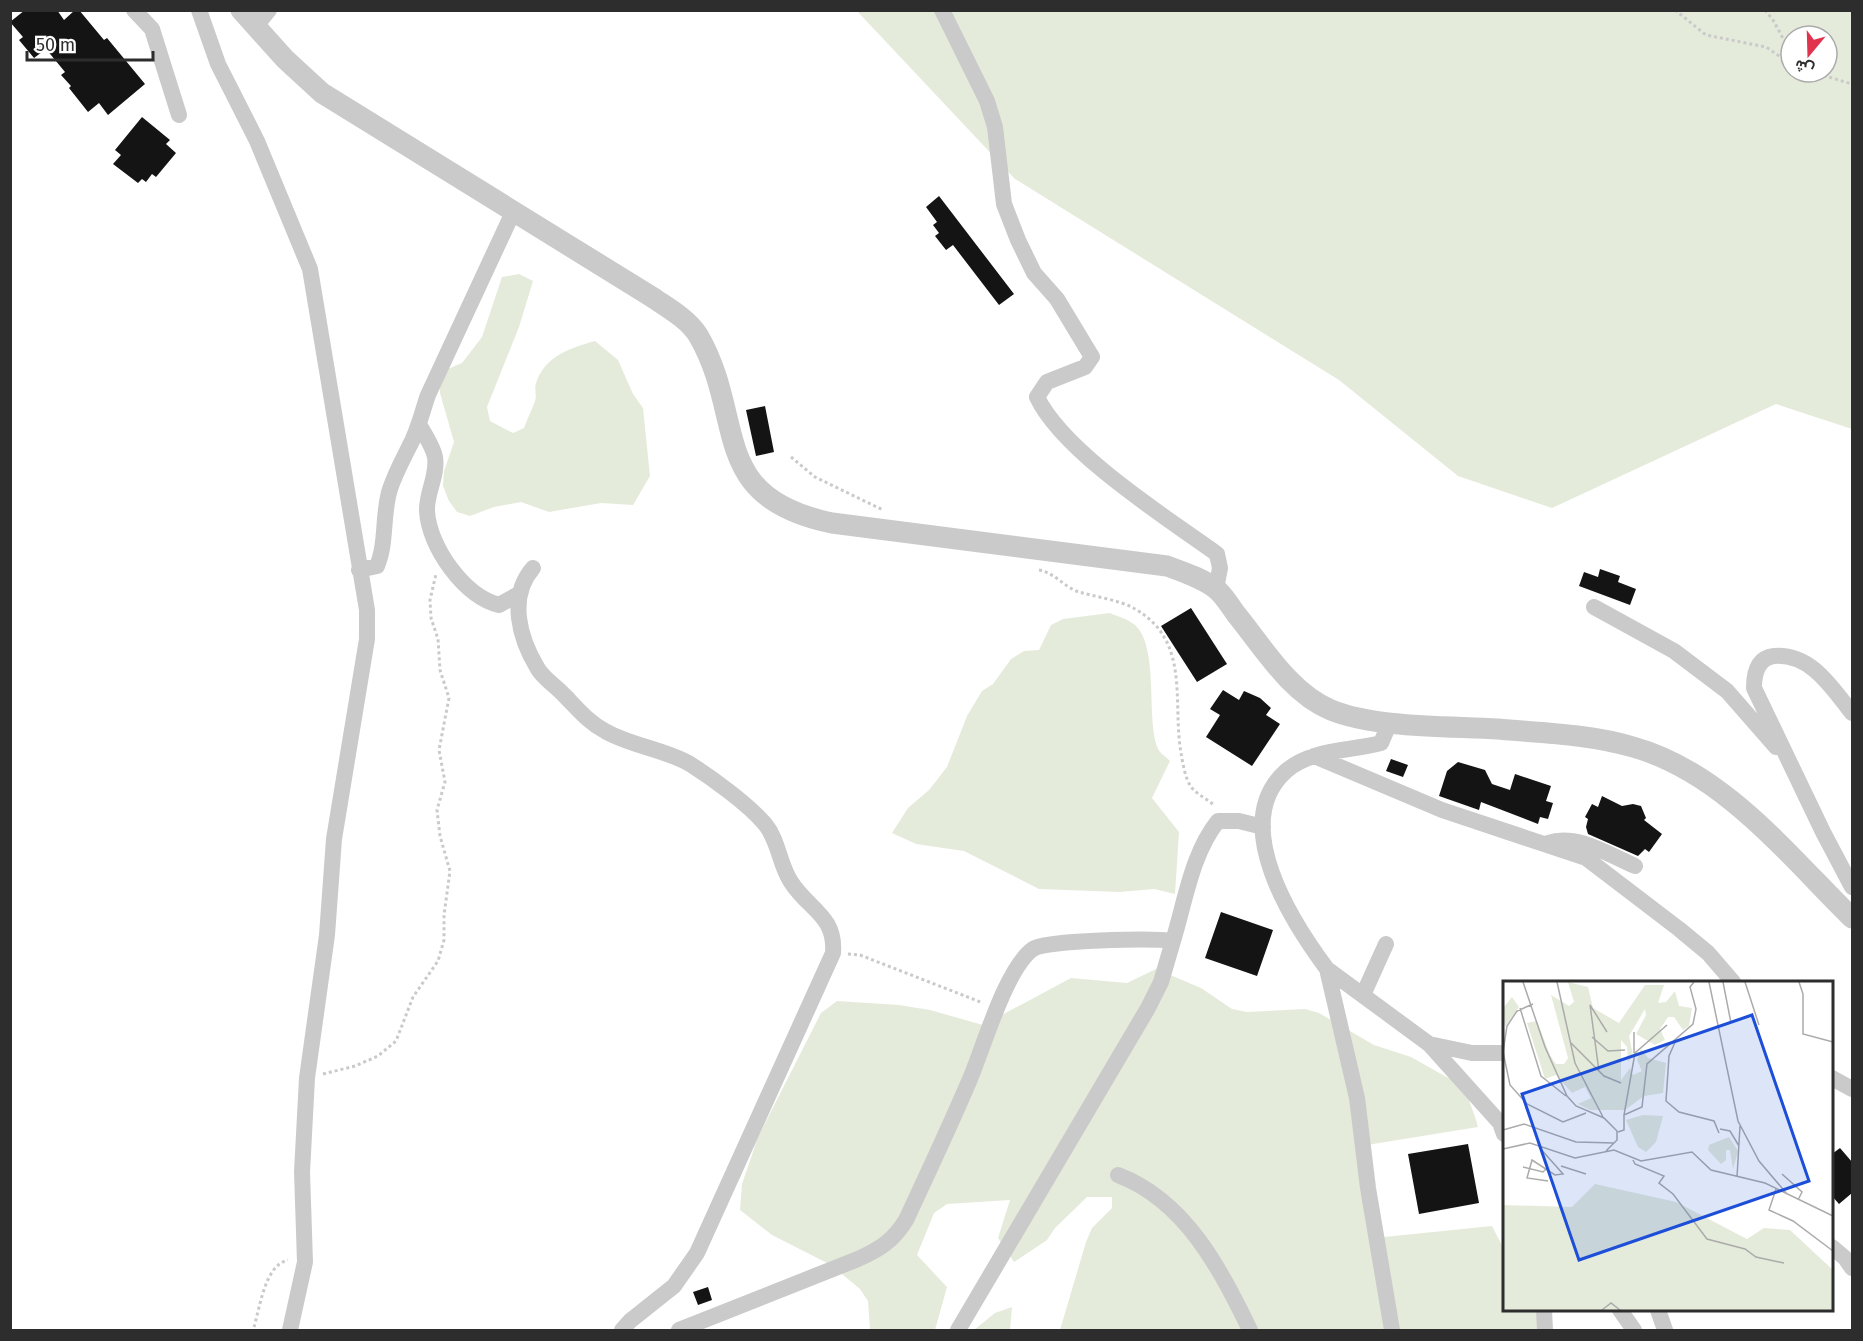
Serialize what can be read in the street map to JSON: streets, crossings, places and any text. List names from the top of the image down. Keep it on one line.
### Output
{"scale_bar":"50 m","north":"bottom"}
